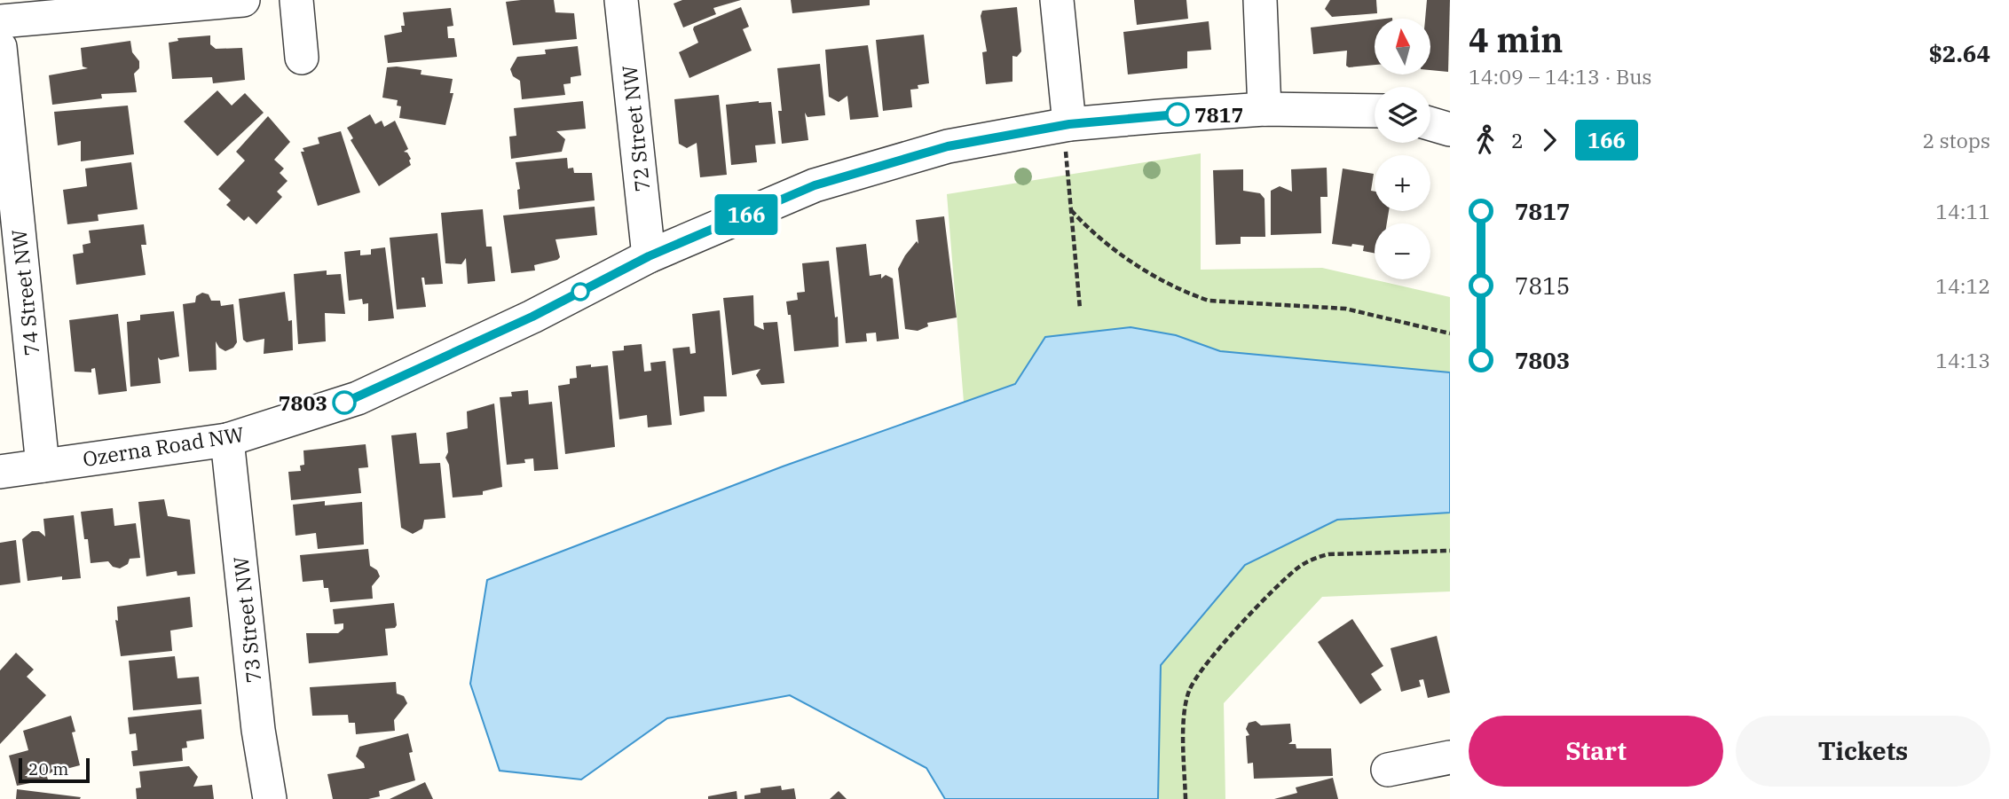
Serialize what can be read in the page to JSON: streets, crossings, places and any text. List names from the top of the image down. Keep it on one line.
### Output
{"streets":{"street":["72 Street NW","74 Street NW","Ozerna Road NW","73 Street NW"]},"crossings":[["72 Street NW","Ozerna Road NW"],["74 Street NW","Ozerna Road NW"],["Ozerna Road NW","73 Street NW"]],"places":["7817","7803"],"lines":["bus line 166"],"scale_bar":"20 m","north":"top","page":{"on_map":"166","heading":["4 min","14:09 – 14:13 · Bus","$2.64"],"map_buttons":["+","−"],"legs":["2","166","2 stops"],"list":[{"name":"7817","value":"14:11"},{"name":"7815","value":"14:12"},{"name":"7803","value":"14:13"}],"buttons":["Start","Tickets"],"scale":"20 m"}}
